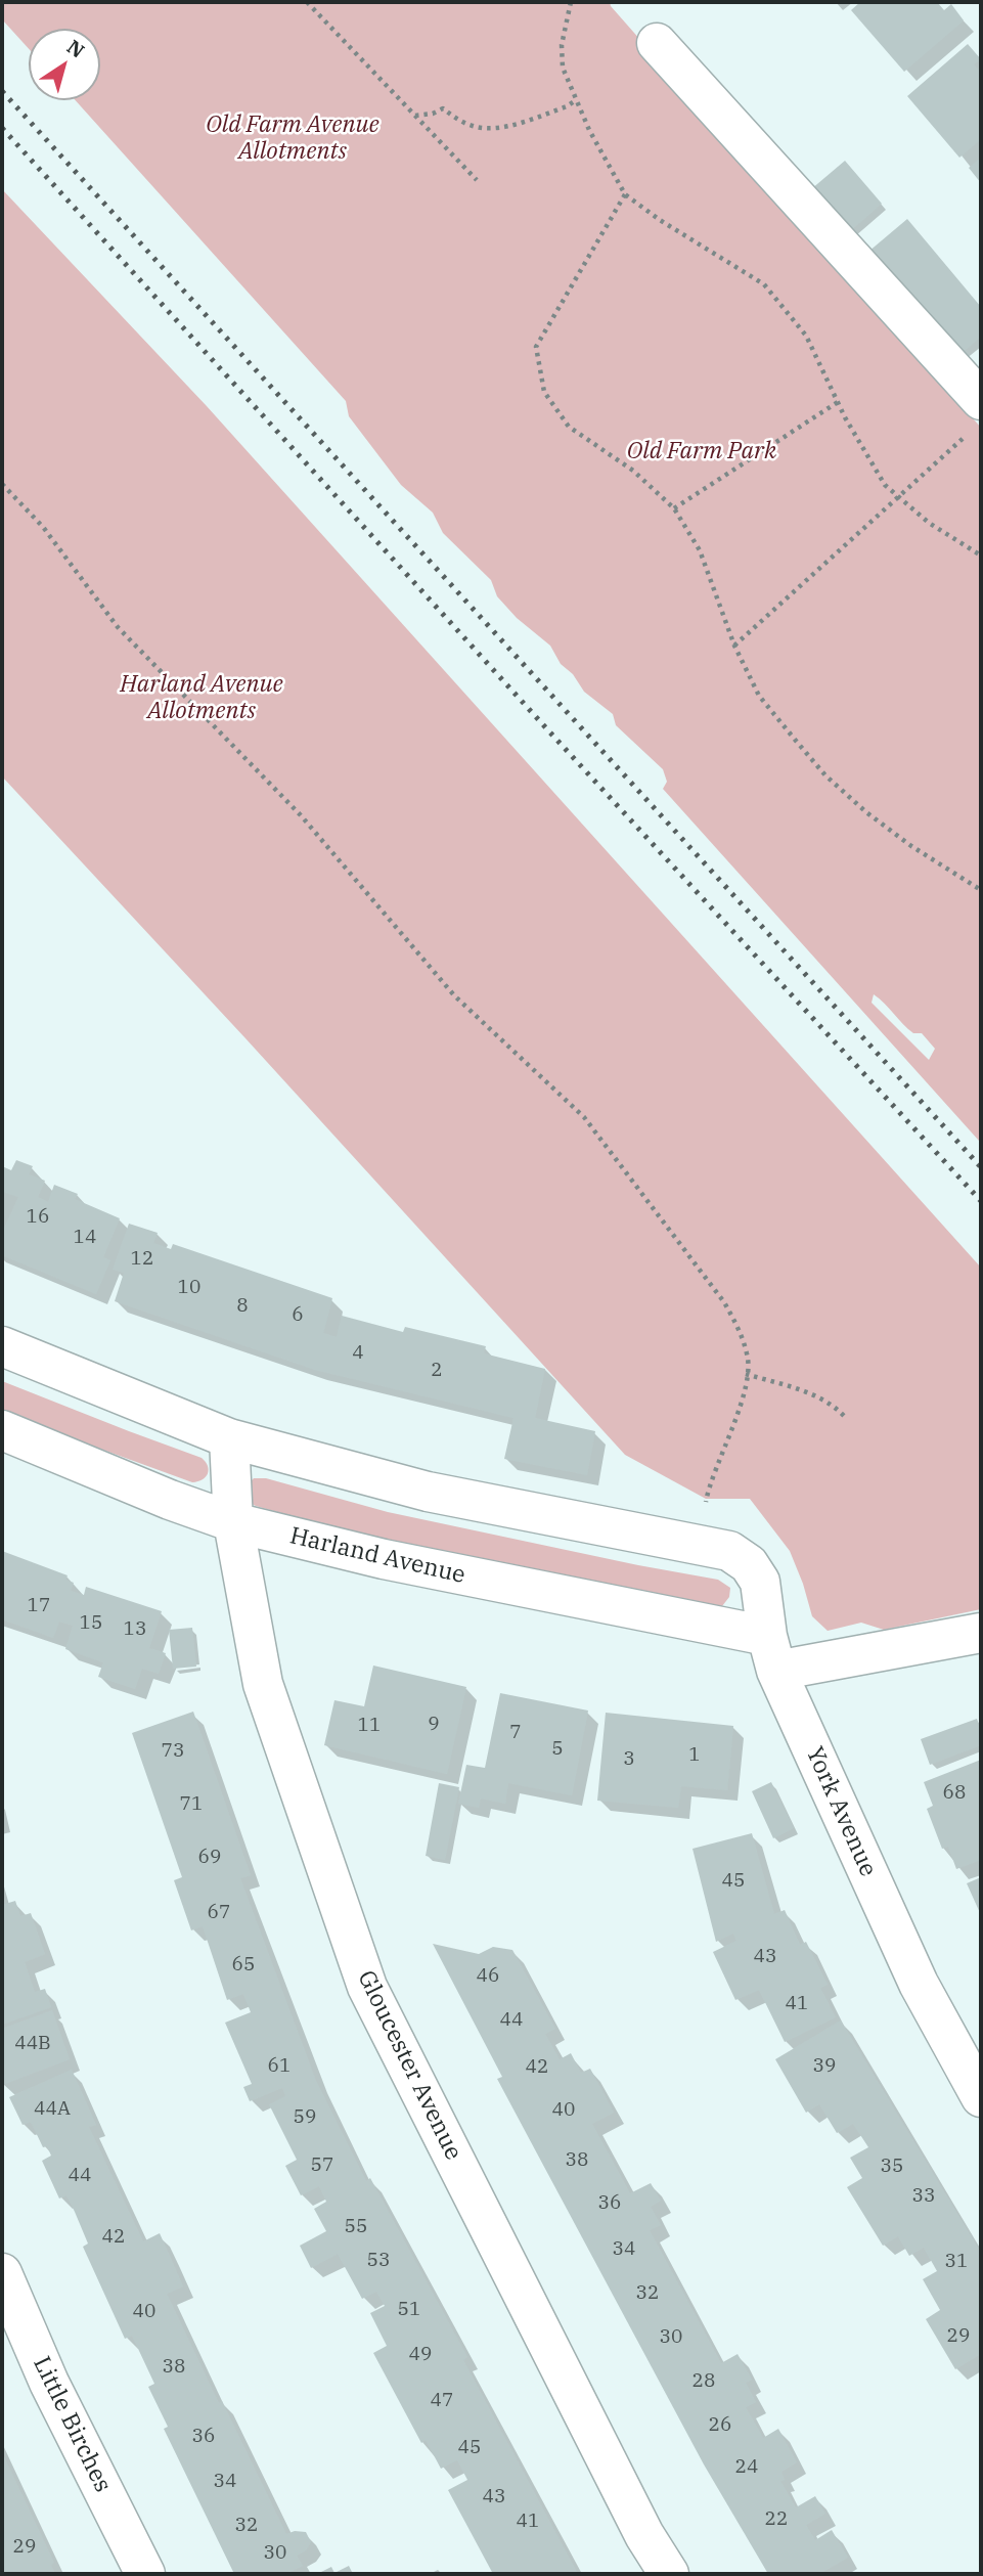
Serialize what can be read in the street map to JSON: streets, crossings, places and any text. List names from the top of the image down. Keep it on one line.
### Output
{"streets":{"street":["Harland Avenue","York Avenue","Gloucester Avenue","Little Birches"]},"crossings":[["Harland Avenue","York Avenue"],["Harland Avenue","Gloucester Avenue"]],"parks":["Old Farm Avenue Allotments","Old Farm Park","Harland Avenue Allotments"],"house_numbers":["16","14","12","10","8","6","4","2","17","15","13","9","11","7","5","73","1","3","68","71","69","45","67","43","65","46","41","44","44B","61","39","42","44A","40","59","38","57","35","44","33","36","55","42","34","53","31","32","51","40","29","30","49","38","28","47","26","36","45","24","34","43","22","41","32","29","30"],"north":"top right"}
